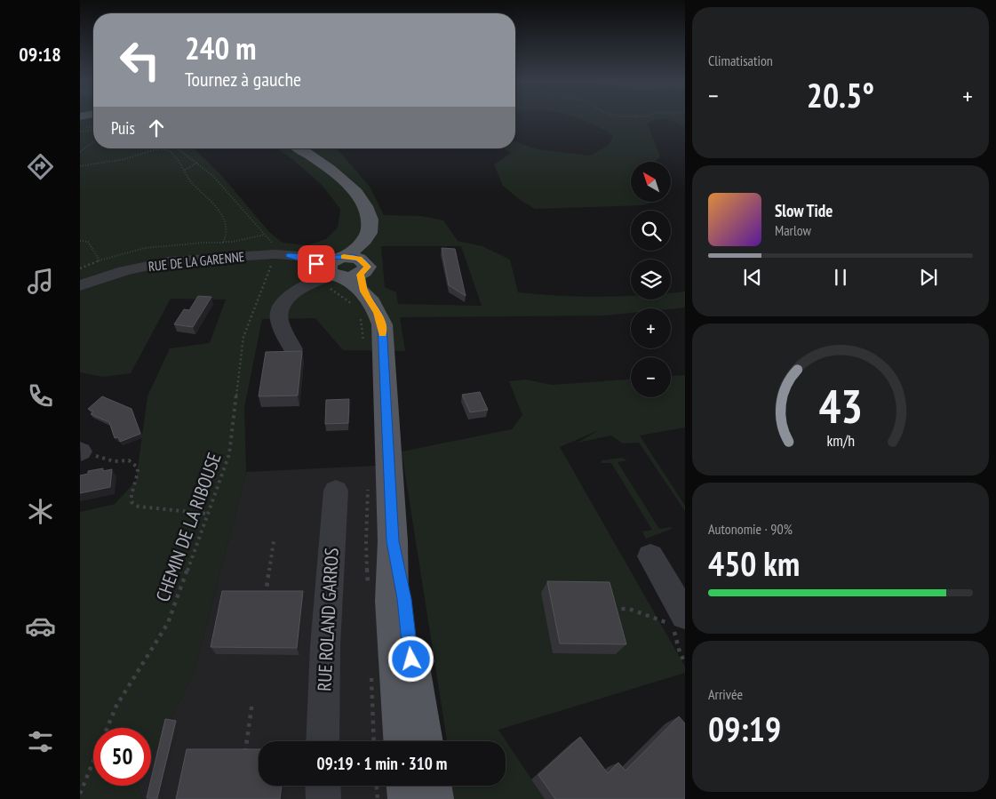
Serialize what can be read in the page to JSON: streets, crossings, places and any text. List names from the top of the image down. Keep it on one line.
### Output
{"streets":{"street":["RUE DE LA GARENNE","RUE ROLAND GARROS"],"path":["CHEMIN DE LA RIBOUSE"]},"crossings":[["RUE DE LA GARENNE","CHEMIN DE LA RIBOUSE"]],"north":"top left","page":{"tabs":"09:18","tile":["Climatisation",["Autonomie · 90%","450 km"],["Arrivée","09:19"]],"turn":["240 m","Tournez à gauche"],"heat":["−","20.5°","+"],"then":"Puis","map_buttons":["+","−"],"song":["Slow Tide","Marlow"],"limit":"50","trip":"09:19 · 1 min · 310 m","gauge":["43","km/h"]}}
